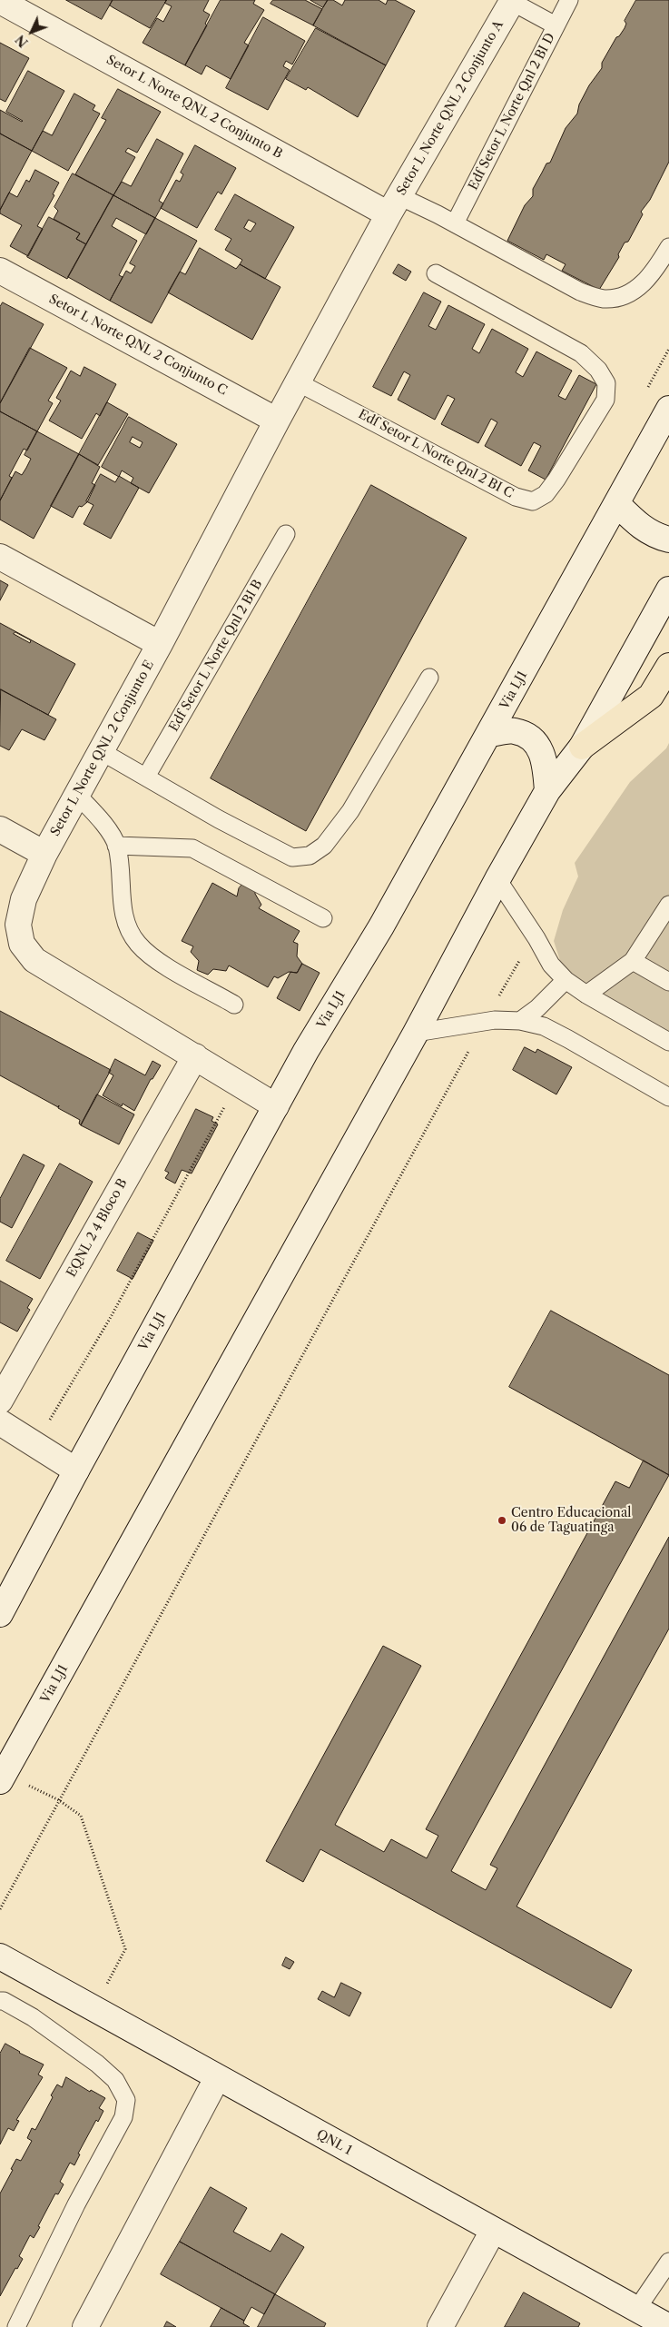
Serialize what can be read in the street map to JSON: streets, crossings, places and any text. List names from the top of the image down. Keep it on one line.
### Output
{"streets":{"street":["Setor L Norte QNL 2 Conjunto B","Setor L Norte QNL 2 Conjunto A","Setor L Norte QNL 2 Conjunto C","Via LJ1","Setor L Norte QNL 2 Conjunto E","EQNL 2 4 Bloco B","QNL 1"],"lane":["Edf Setor L Norte Qnl 2 BI D","Edf Setor L Norte Qnl 2 BI C","Edf Setor L Norte Qnl 2 BI B"]},"crossings":[["Setor L Norte QNL 2 Conjunto B","Setor L Norte QNL 2 Conjunto A"],["Setor L Norte QNL 2 Conjunto A","Setor L Norte QNL 2 Conjunto C"],["Setor L Norte QNL 2 Conjunto A","Edf Setor L Norte Qnl 2 BI C"],["Setor L Norte QNL 2 Conjunto A","Setor L Norte QNL 2 Conjunto E"],["Setor L Norte QNL 2 Conjunto C","Setor L Norte QNL 2 Conjunto E"],["Setor L Norte QNL 2 Conjunto E","EQNL 2 4 Bloco B"]],"places":["Centro Educacional 06 de Taguatinga"],"north":"bottom left"}
